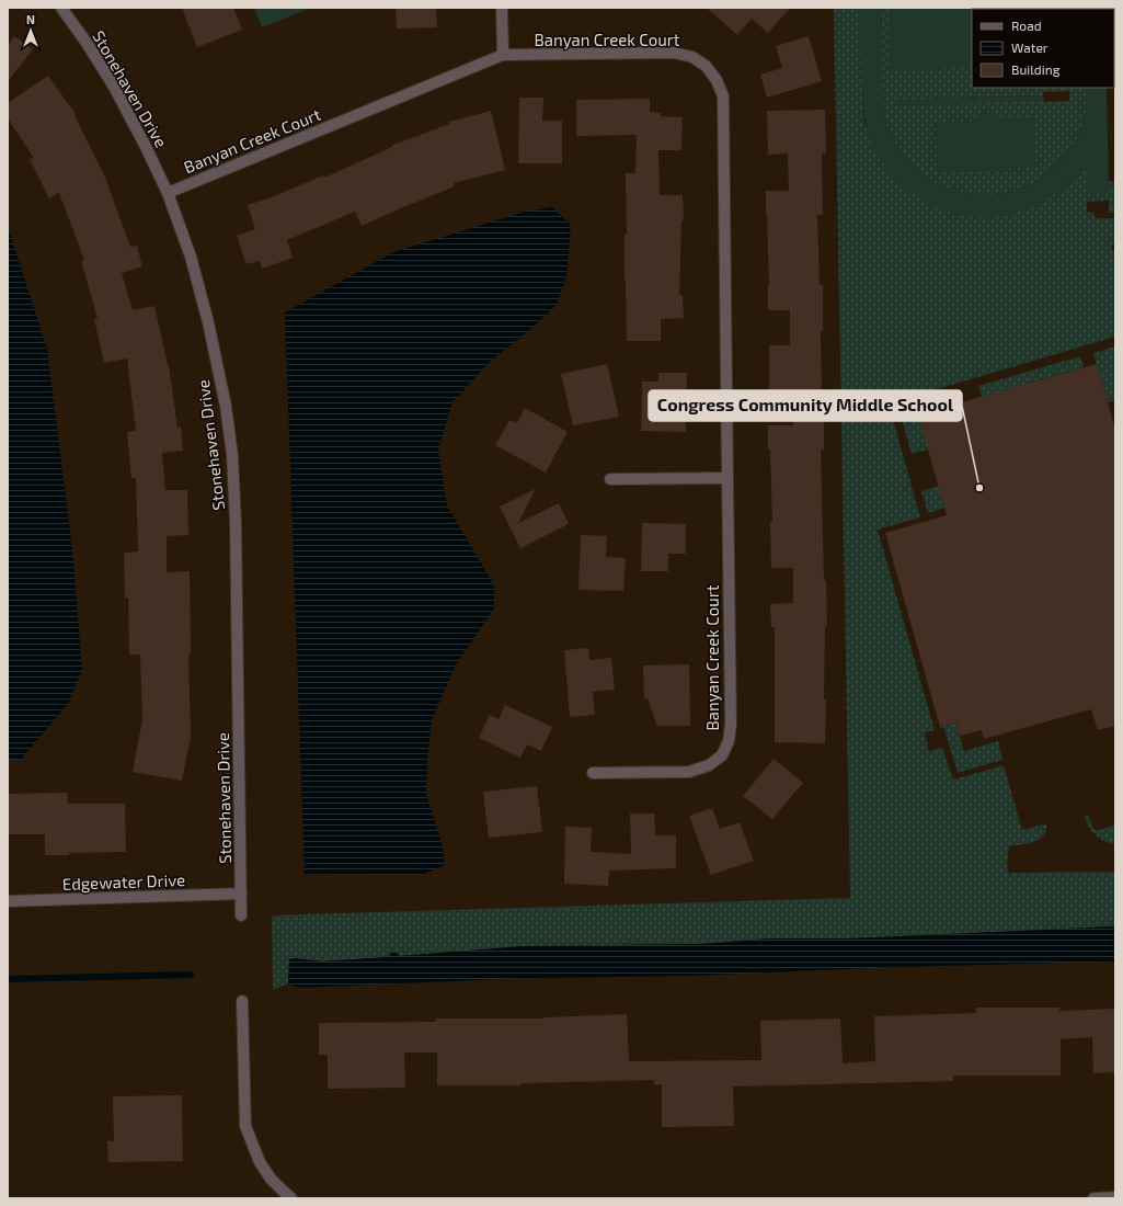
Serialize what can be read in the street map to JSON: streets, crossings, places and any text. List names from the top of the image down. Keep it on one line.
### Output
{"streets":{"street":["Banyan Creek Court","Stonehaven Drive","Edgewater Drive"]},"crossings":[["Banyan Creek Court","Stonehaven Drive"],["Stonehaven Drive","Edgewater Drive"]],"places":["Congress Community Middle School"],"legend":["Road","Water","Building"],"north":"top"}
